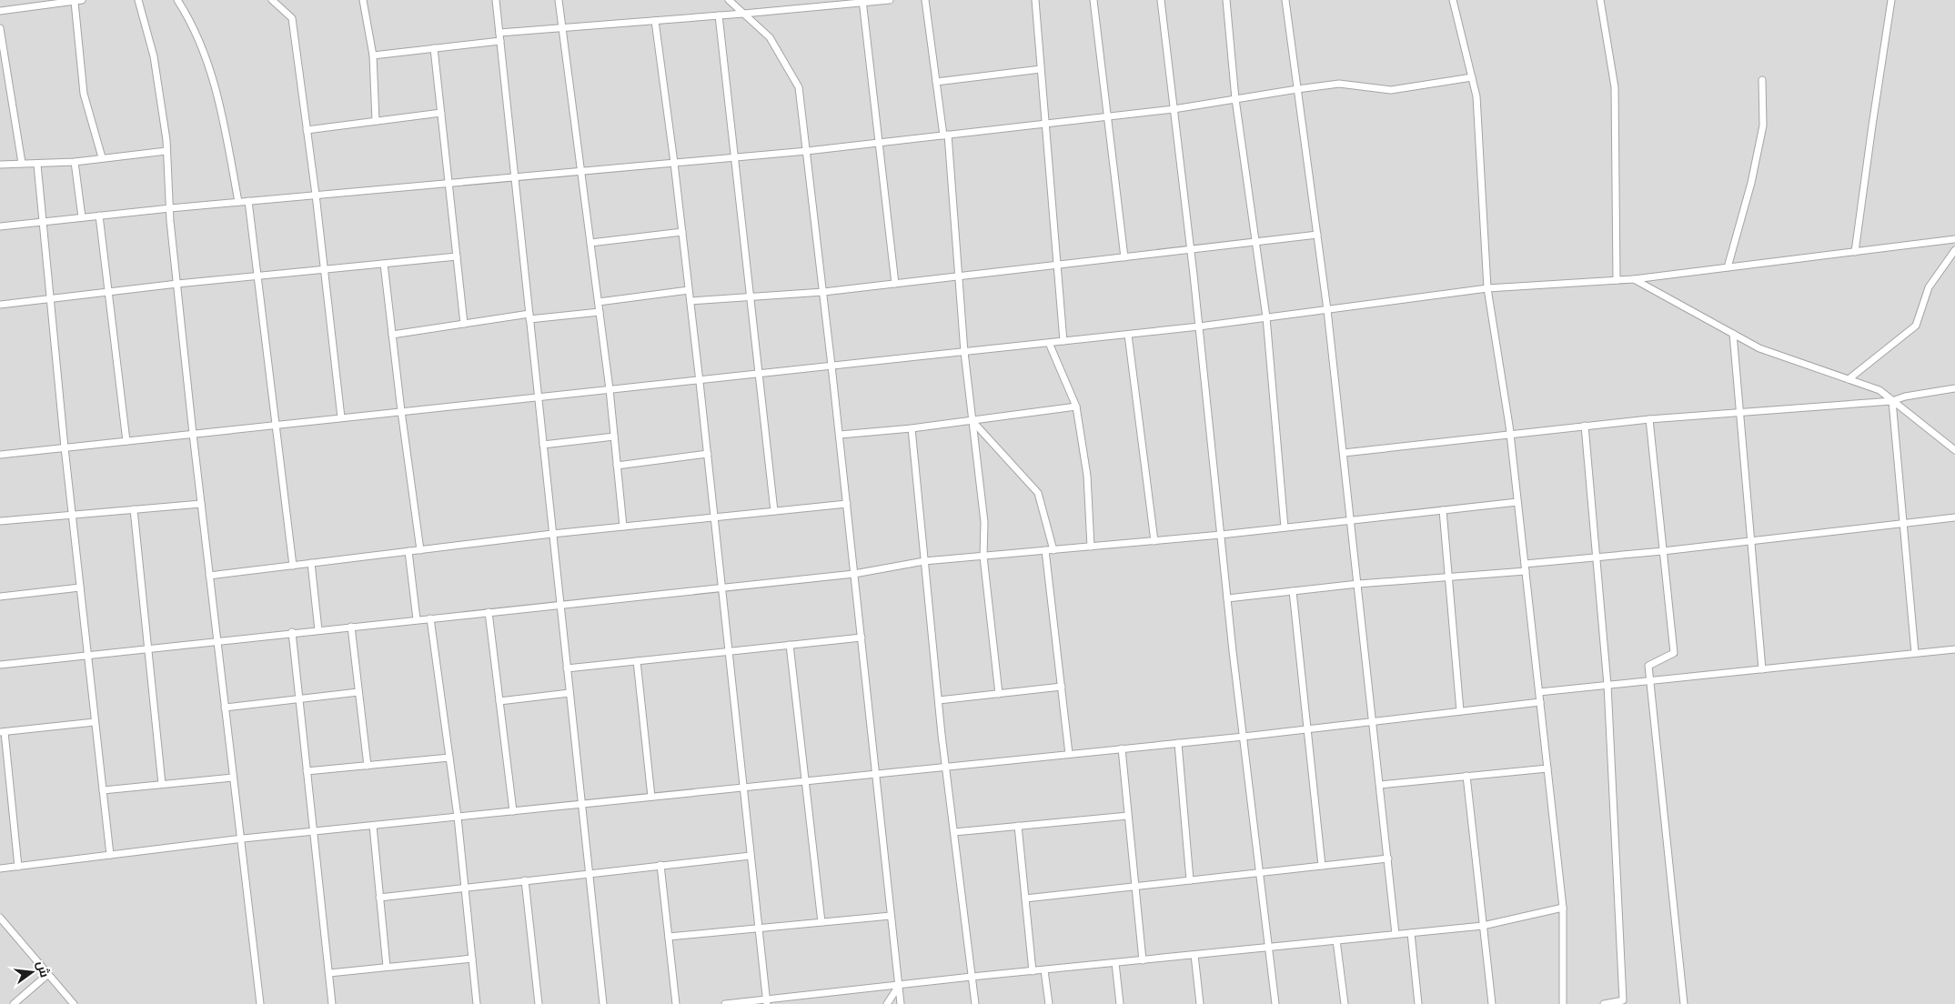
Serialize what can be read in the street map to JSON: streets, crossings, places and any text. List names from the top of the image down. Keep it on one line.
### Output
{"north":"right"}
